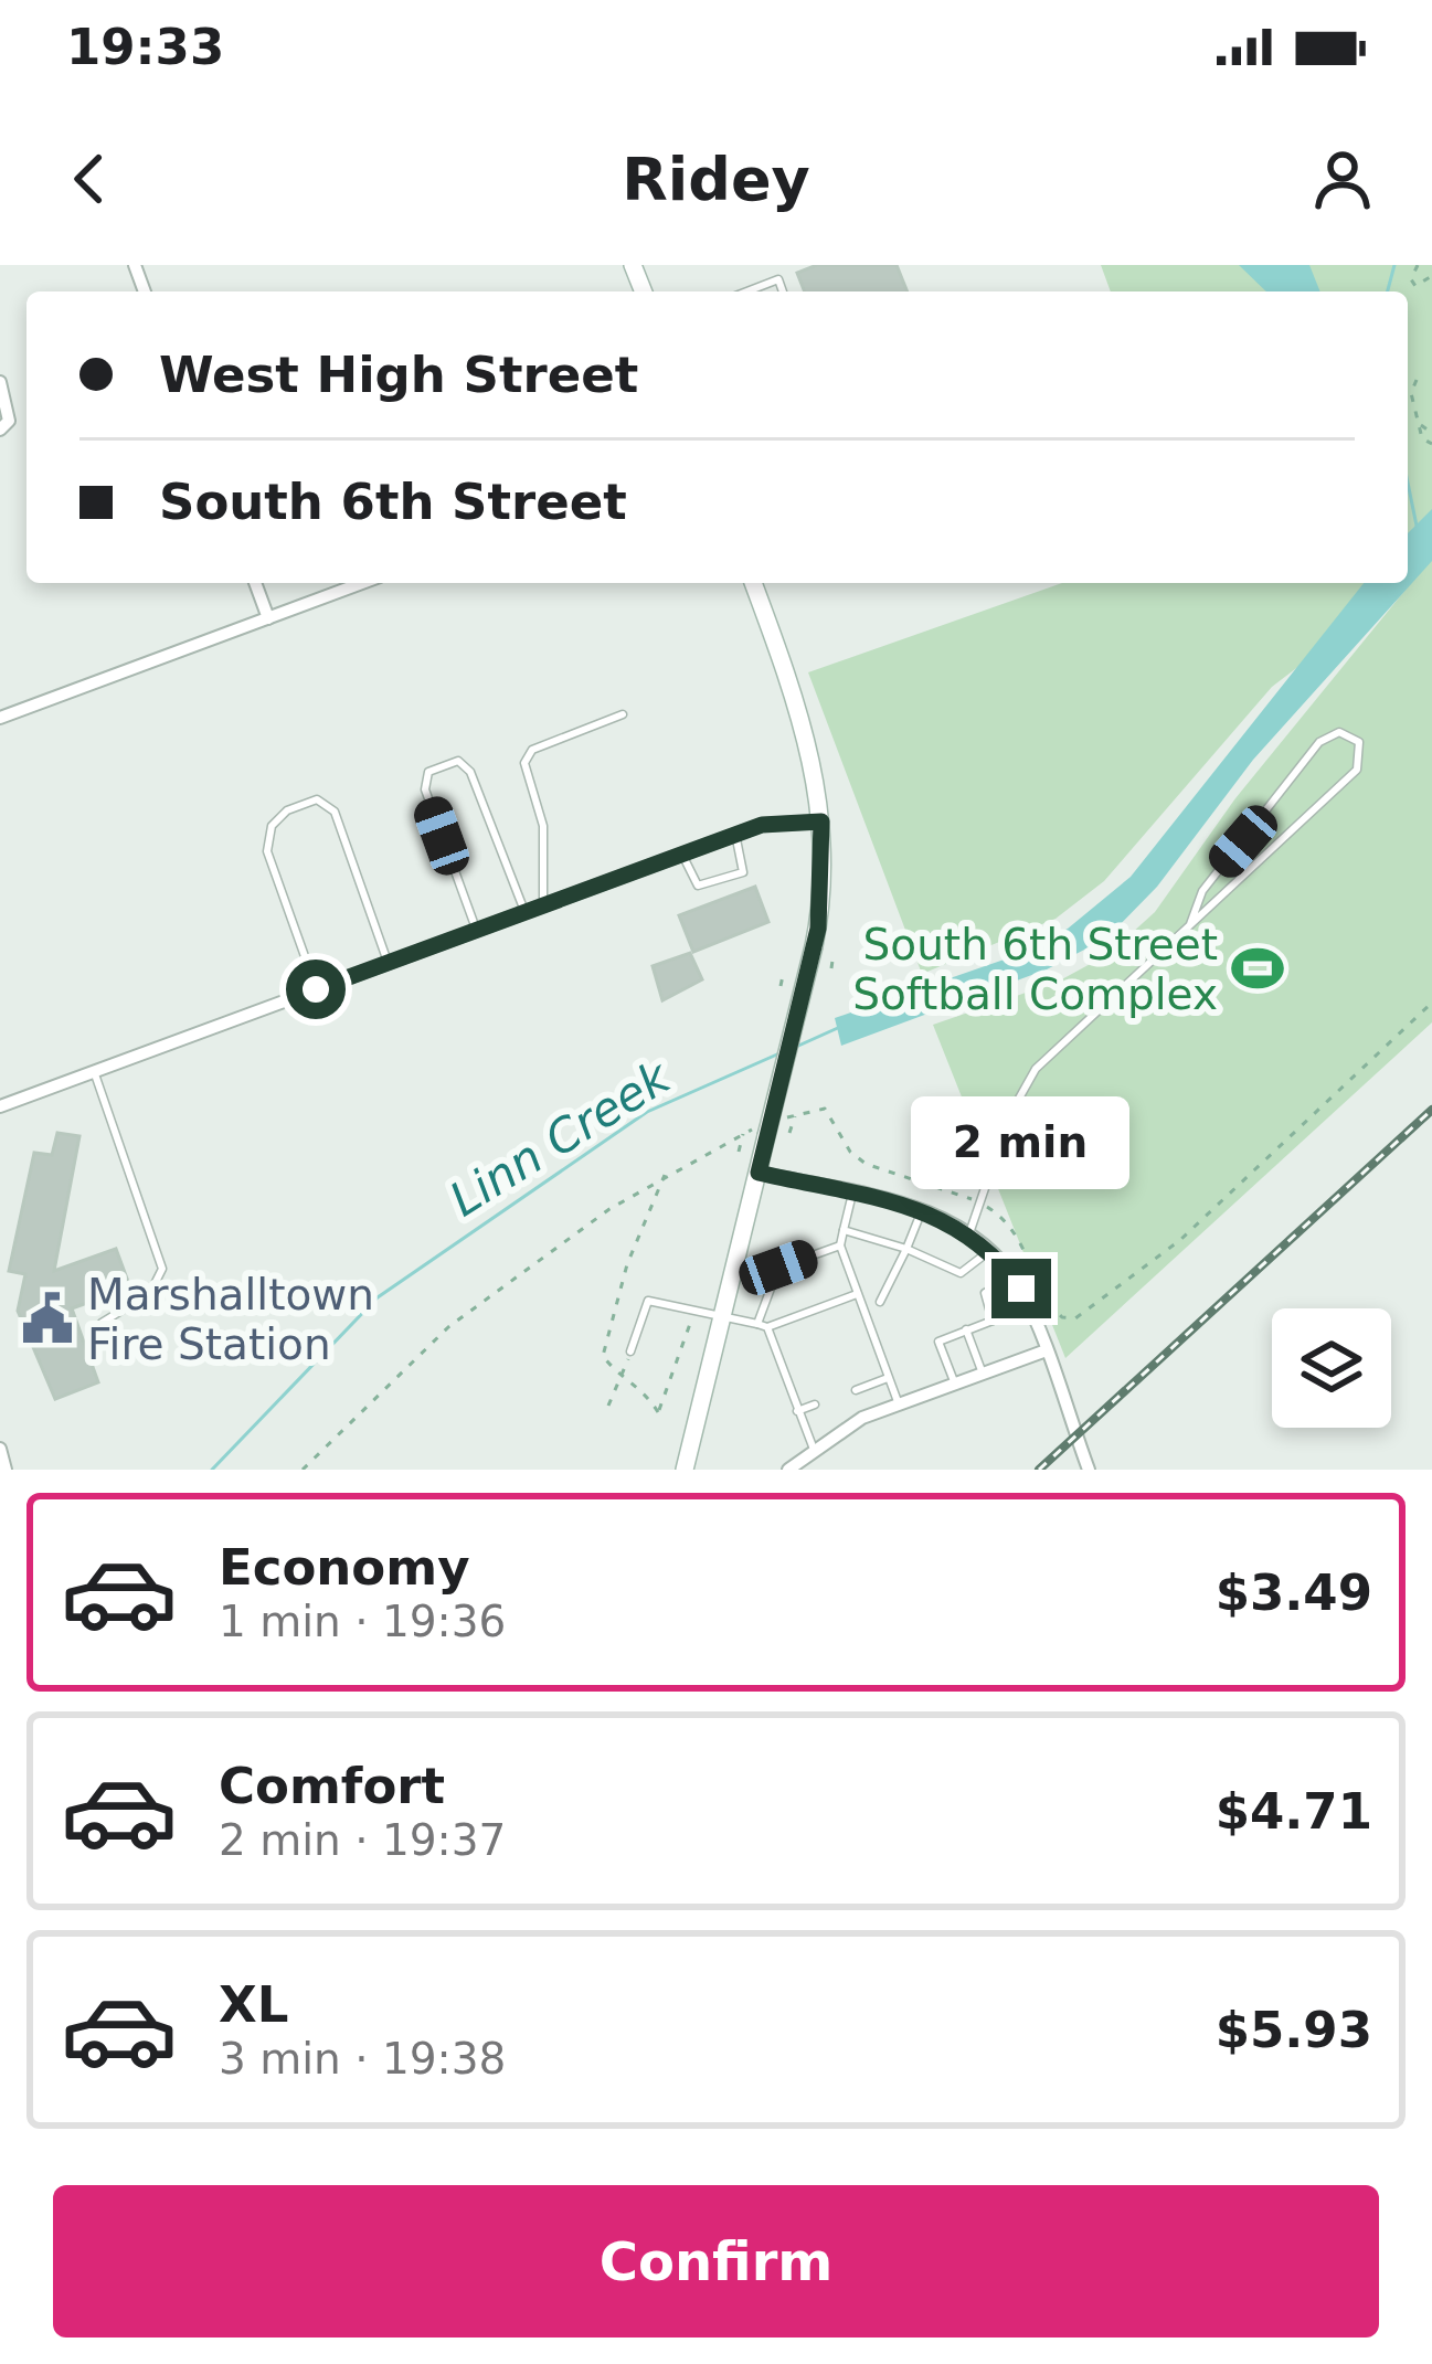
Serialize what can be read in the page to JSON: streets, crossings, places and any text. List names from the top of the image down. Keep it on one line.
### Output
{"water":["Linn Creek"],"places":{"sports":["South 6th Street Softball Complex"],"public building":["Marshalltown Fire Station"]},"page":{"status":"19:33","header":"Ridey","banner":["West High Street","South 6th Street"],"bubble":"2 min","list":[{"name":"Economy","note":"1 min · 19:36","value":"$3.49"},{"name":"Comfort","note":"2 min · 19:37","value":"$4.71"},{"name":"XL","note":"3 min · 19:38","value":"$5.93"}],"buttons":"Confirm"}}
